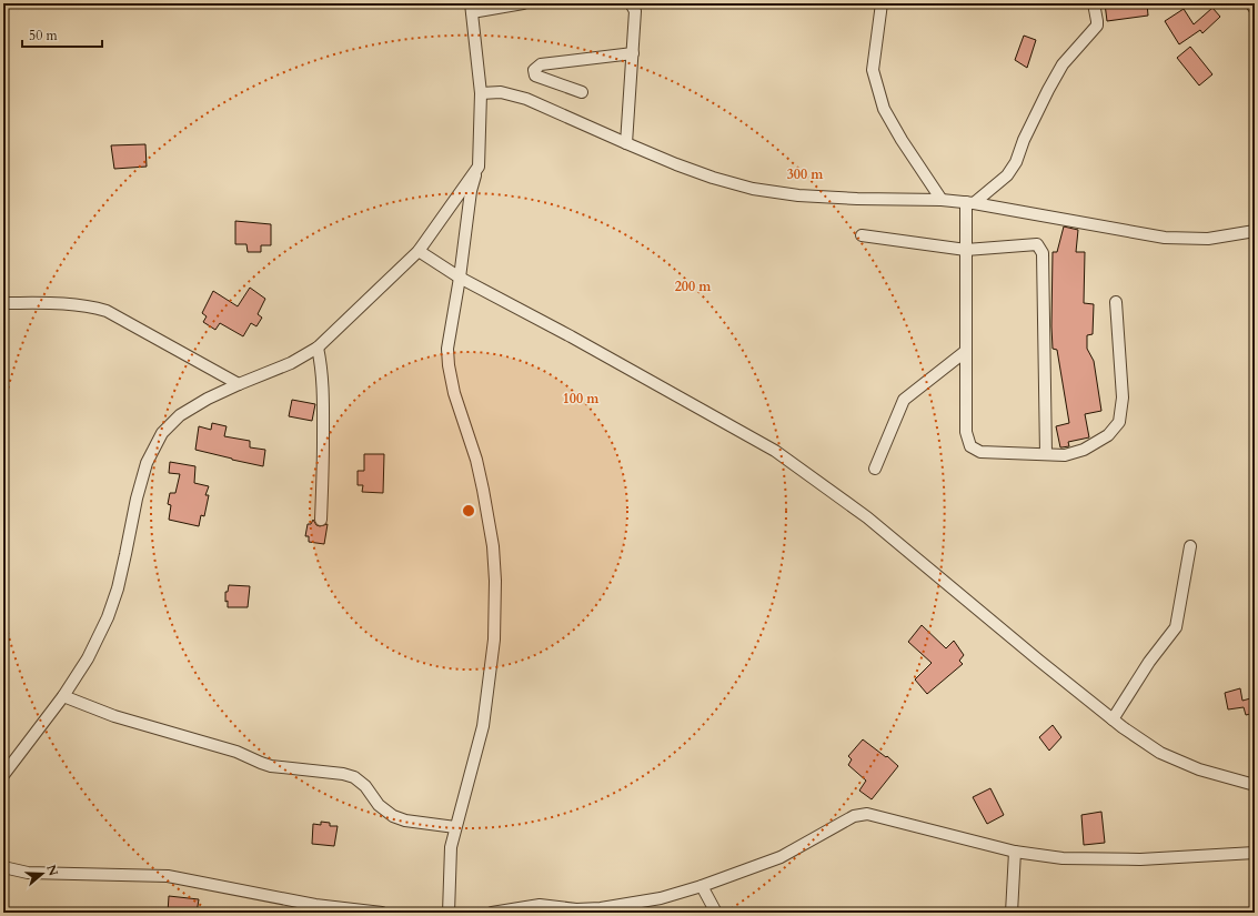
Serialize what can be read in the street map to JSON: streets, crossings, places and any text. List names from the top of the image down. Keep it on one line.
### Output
{"scale_bar":"50 m","north":"right","rings":["300 m","200 m","100 m"]}
